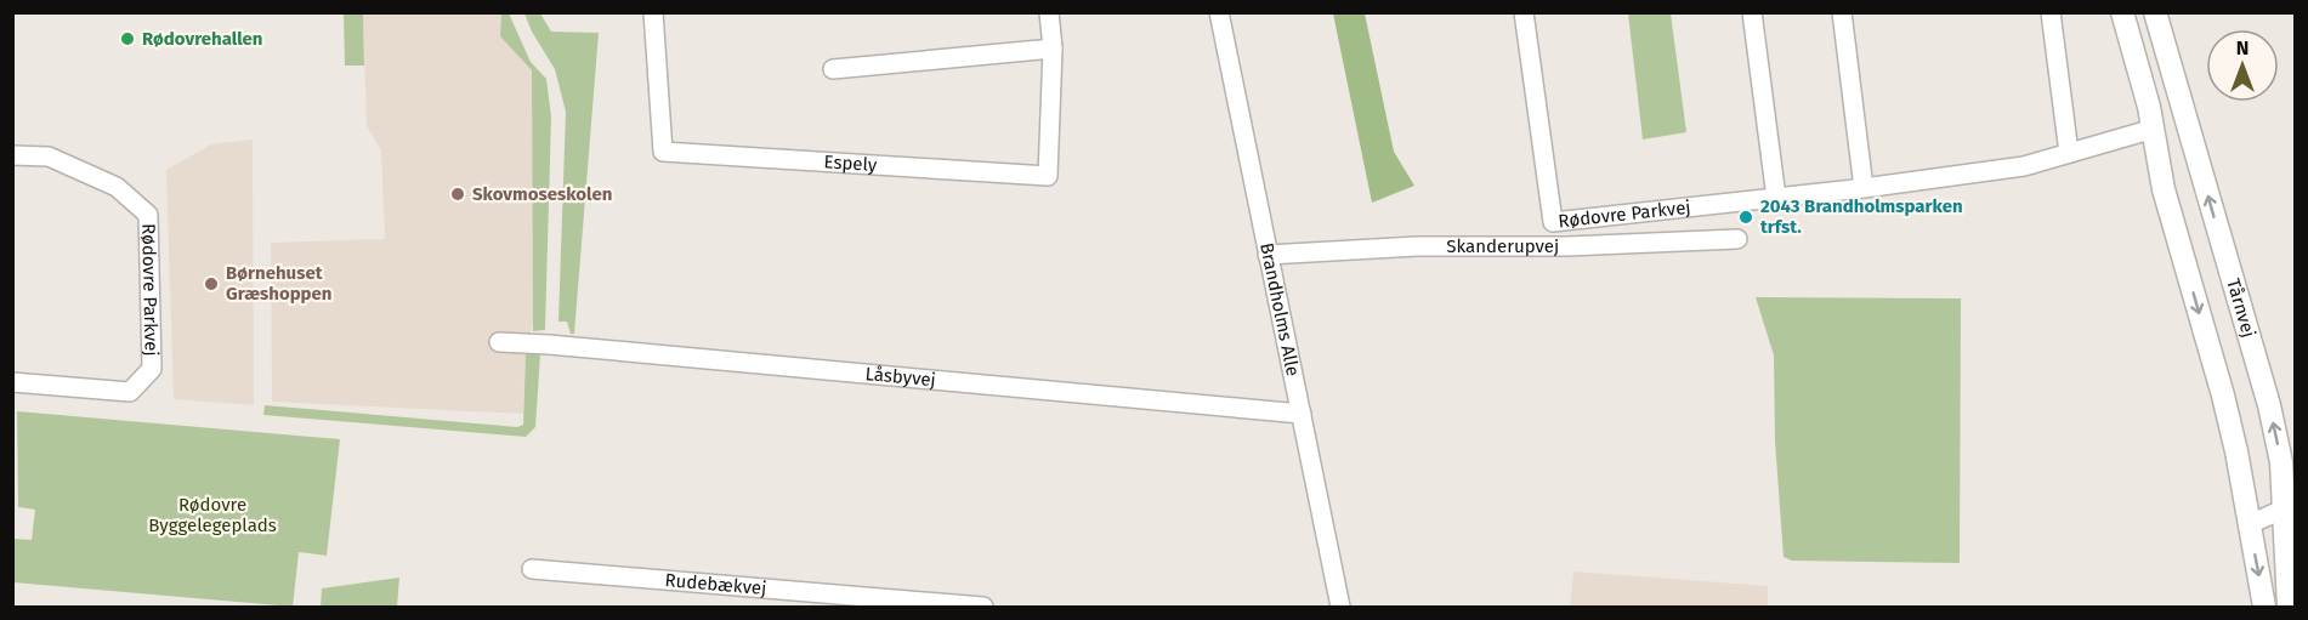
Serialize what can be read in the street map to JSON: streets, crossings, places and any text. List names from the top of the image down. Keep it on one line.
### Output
{"streets":{"street":["Espely","Rødovre Parkvej","Skanderupvej","Tårnvej","Brandholms Alle","Låsbyvej","Rudebækvej"]},"crossings":[["Skanderupvej","Brandholms Alle"],["Brandholms Alle","Låsbyvej"]],"parks":["Rødovre Byggelegeplads"],"places":["Rødovrehallen","Skovmoseskolen","2043 Brandholmsparken trfst.","Børnehuset Græshoppen"],"north":"top"}
